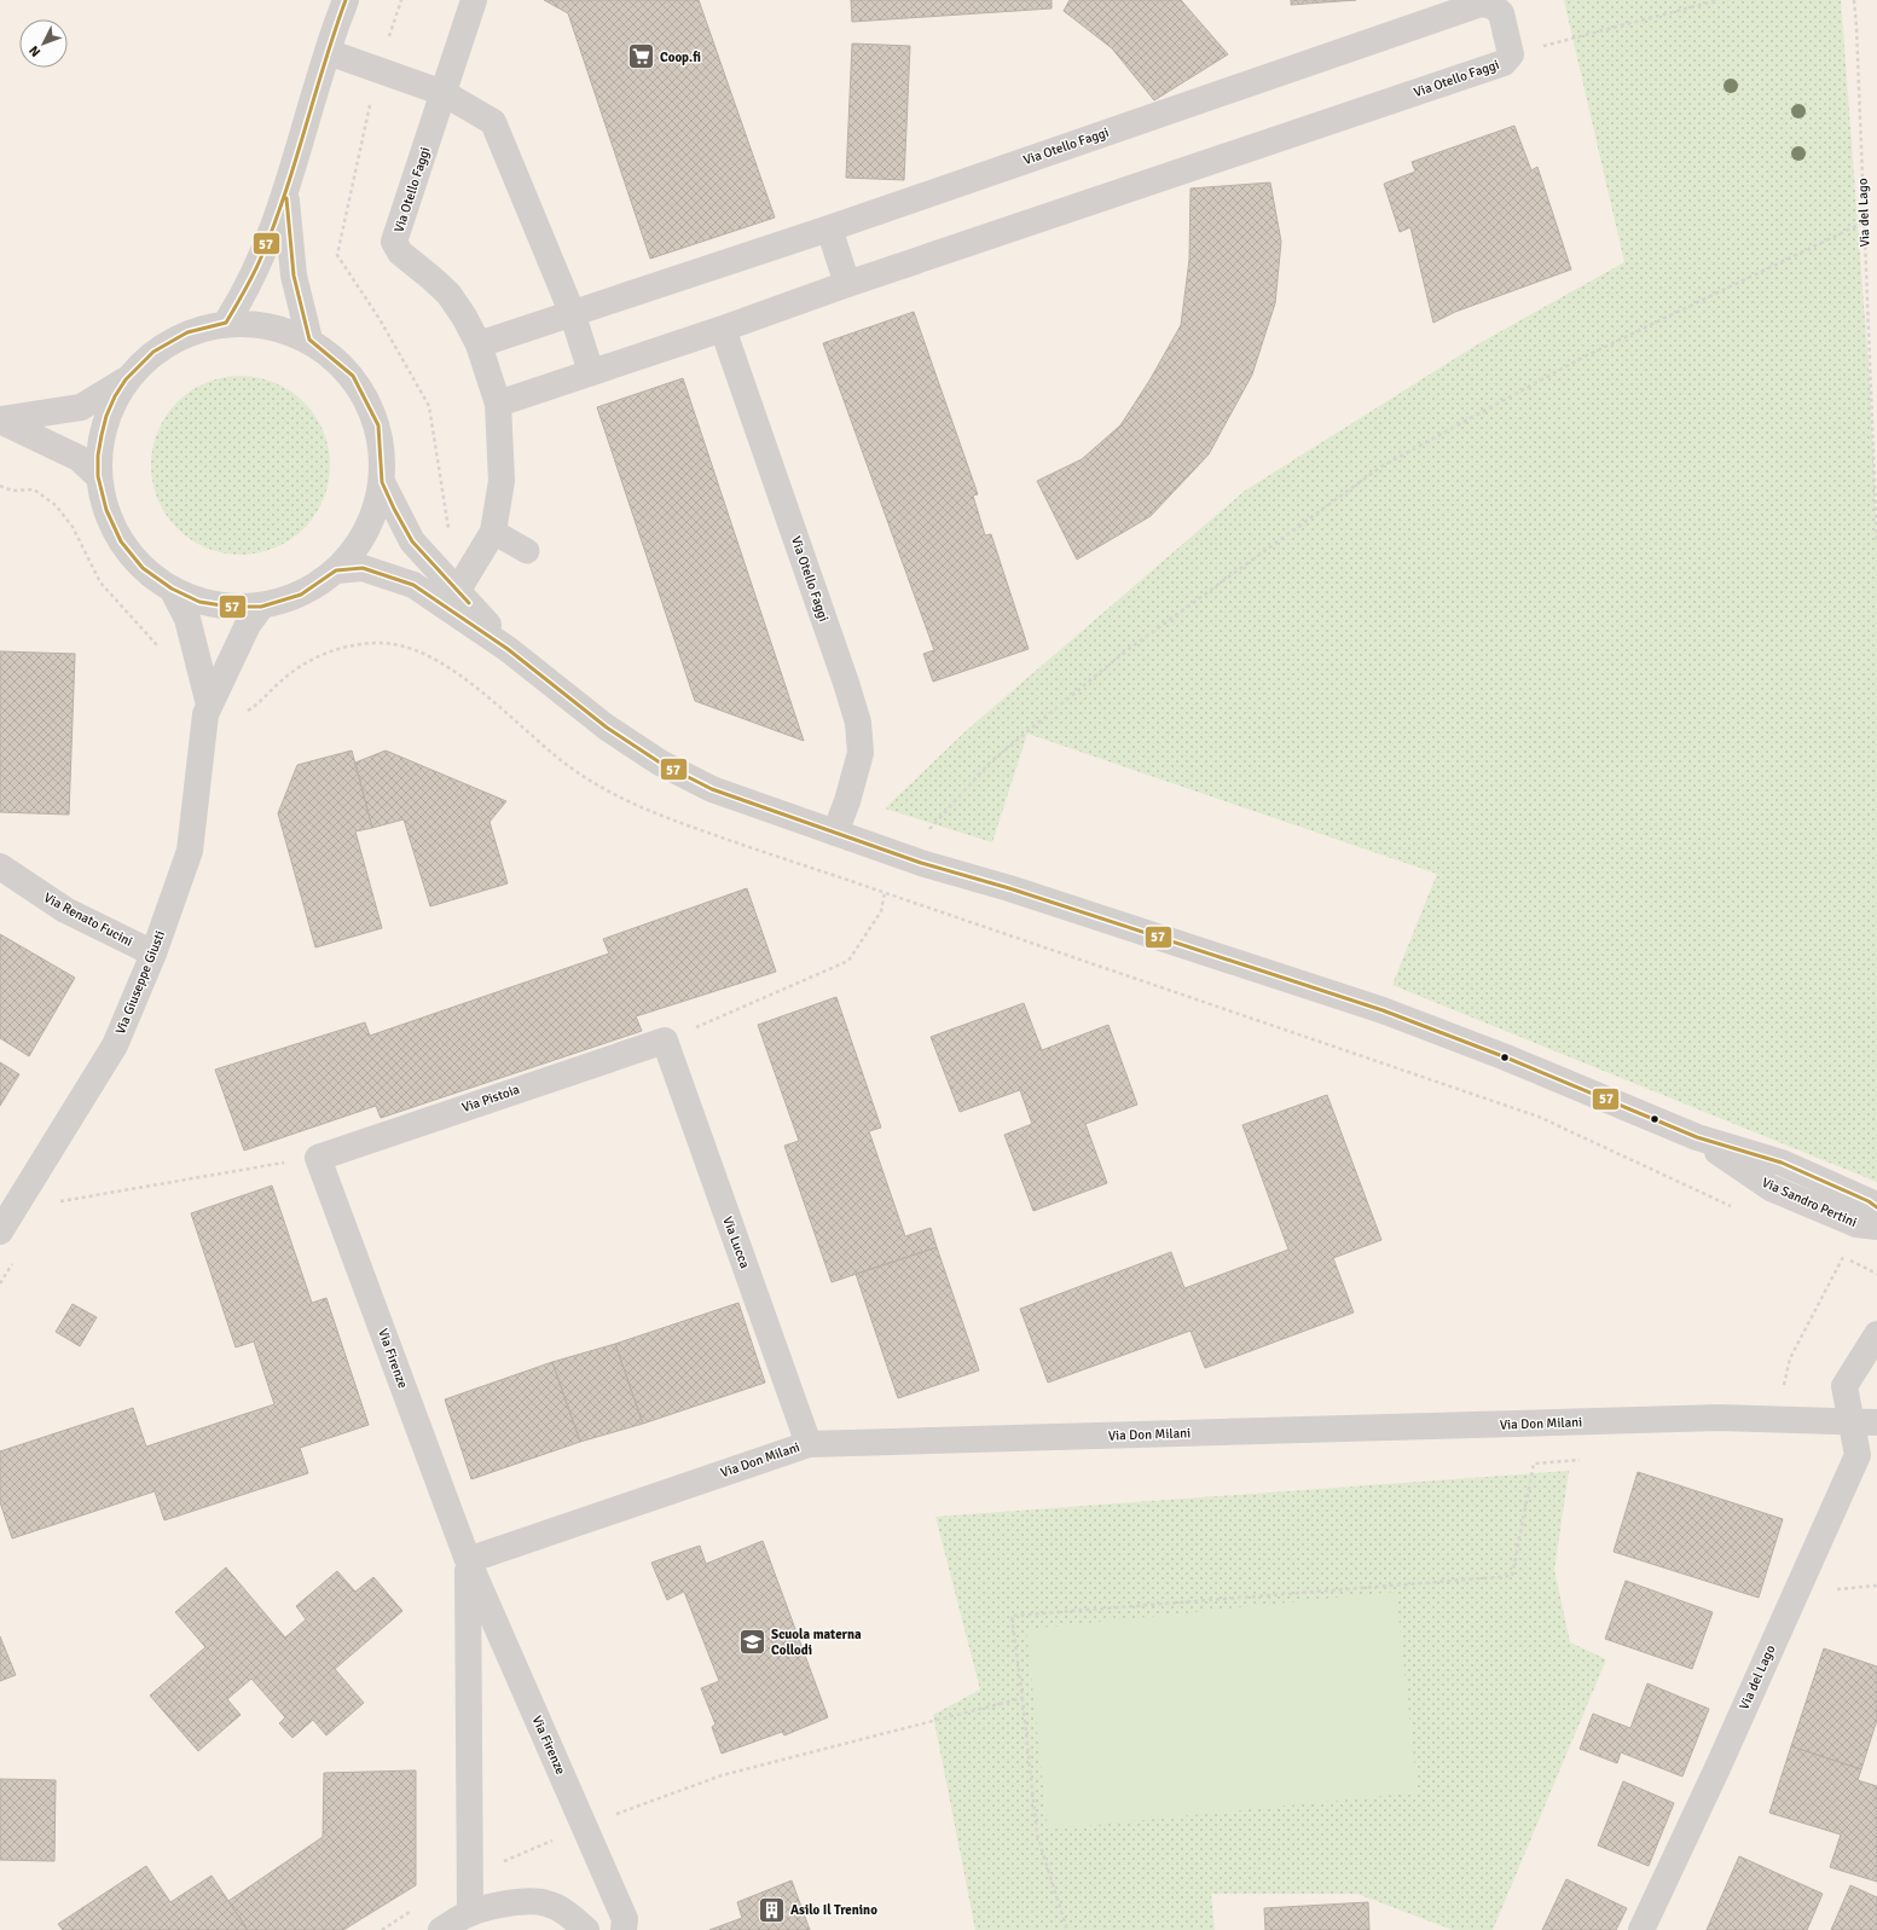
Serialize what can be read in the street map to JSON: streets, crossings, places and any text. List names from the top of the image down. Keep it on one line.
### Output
{"streets":{"street":["Via Otello Faggi","Via del Lago","Via Renato Fucini","Via Giuseppe Giusti","Via Pistoia","Via Sandro Pertini","Via Lucca","Via Firenze","Via Don Milani"]},"crossings":[["Via Otello Faggi","Via Sandro Pertini"],["Via del Lago","Via Don Milani"],["Via Renato Fucini","Via Giuseppe Giusti"],["Via Giuseppe Giusti","Via Sandro Pertini"],["Via Pistoia","Via Lucca"],["Via Pistoia","Via Firenze"],["Via Lucca","Via Don Milani"],["Via Firenze","Via Don Milani"]],"places":{"supermarket":["Coop.fi"],"school or university":["Scuola materna Collodi"],"building":["Asilo Il Trenino"]},"lines":["transit line 57"],"north":"bottom left"}
